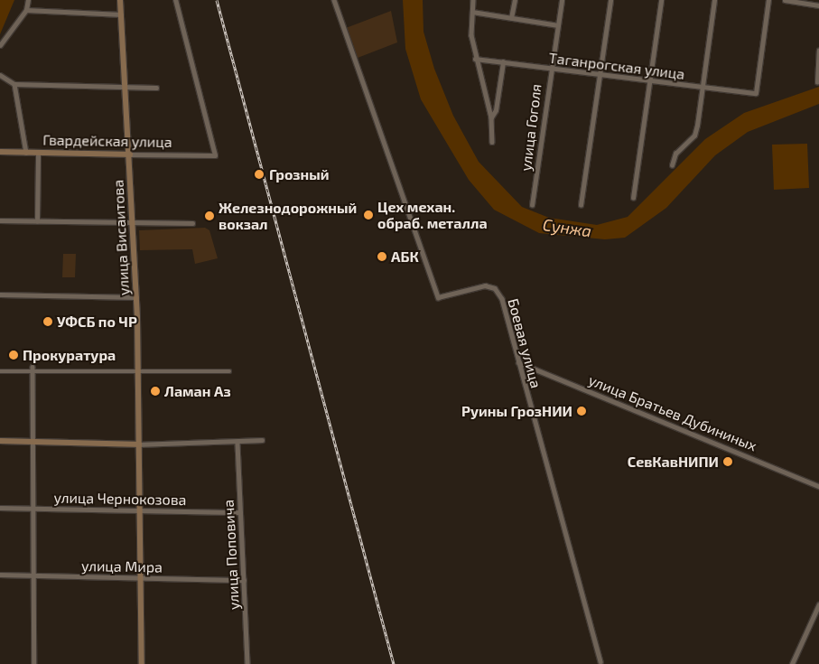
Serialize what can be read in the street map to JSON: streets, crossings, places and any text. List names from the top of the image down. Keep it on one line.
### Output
{"streets":{"main road":["Гвардейская улица","улица Висаитова"],"street":["Таганрогская улица","улица Гоголя","Боевая улица","улица Братьев Дубининых","улица Чернокозова","улица Поповича","улица Мира"]},"crossings":[["Таганрогская улица","улица Гоголя"],["Гвардейская улица","улица Висаитова"],["улица Висаитова","улица Чернокозова"],["улица Висаитова","улица Мира"],["Боевая улица","улица Братьев Дубининых"],["улица Чернокозова","улица Поповича"],["улица Поповича","улица Мира"]],"water":["Сунжа"],"places":["Грозный","Цех механ. обраб. металла","Железнодорожный вокзал","АБК","УФСБ по ЧР","Прокуратура","Ламан Аз","Руины ГрозНИИ","СевКавНИПИ"]}
